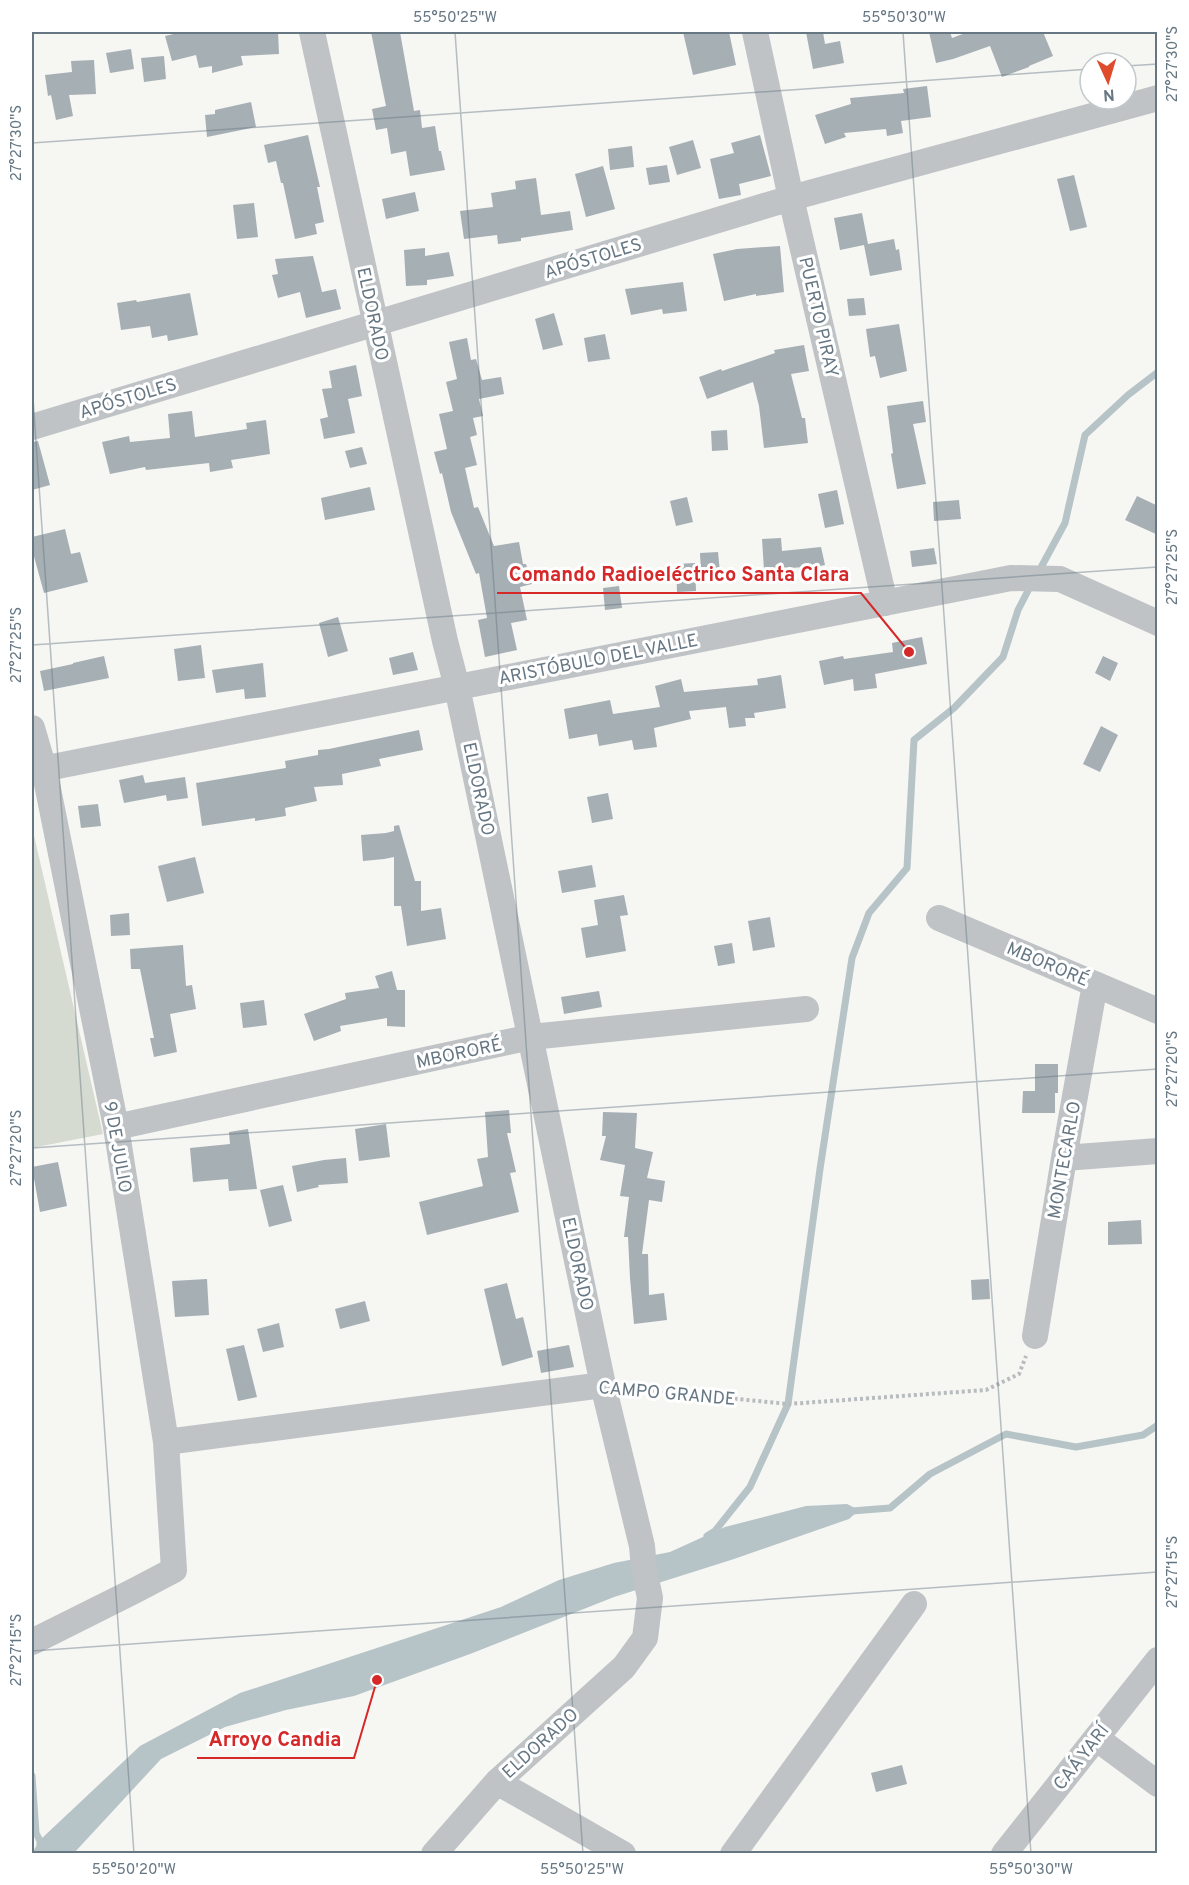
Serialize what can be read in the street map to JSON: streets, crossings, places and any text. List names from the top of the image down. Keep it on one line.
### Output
{"streets":{"street":["APÓSTOLES","ELDORADO","PUERTO PIRAY","ARISTÓBULO DEL VALLE","MBORORÉ","9 DE JULIO","MONTECARLO","CAMPO GRANDE","CAÁ YARÍ"]},"crossings":[["APÓSTOLES","ELDORADO"],["APÓSTOLES","PUERTO PIRAY"],["ELDORADO","ARISTÓBULO DEL VALLE"],["ELDORADO","MBORORÉ"],["ELDORADO","CAMPO GRANDE"],["PUERTO PIRAY","ARISTÓBULO DEL VALLE"],["ARISTÓBULO DEL VALLE","9 DE JULIO"],["MBORORÉ","9 DE JULIO"],["MBORORÉ","MONTECARLO"],["9 DE JULIO","CAMPO GRANDE"],["MONTECARLO","CAMPO GRANDE"]],"places":["Comando Radioeléctrico Santa Clara","Arroyo Candia"],"north":"bottom","coordinates":["55°50'25\"W","55°50'30\"W","27°27'30\"S","27°27'25\"S","27°27'20\"S","27°27'15\"S","55°50'20\"W"]}
